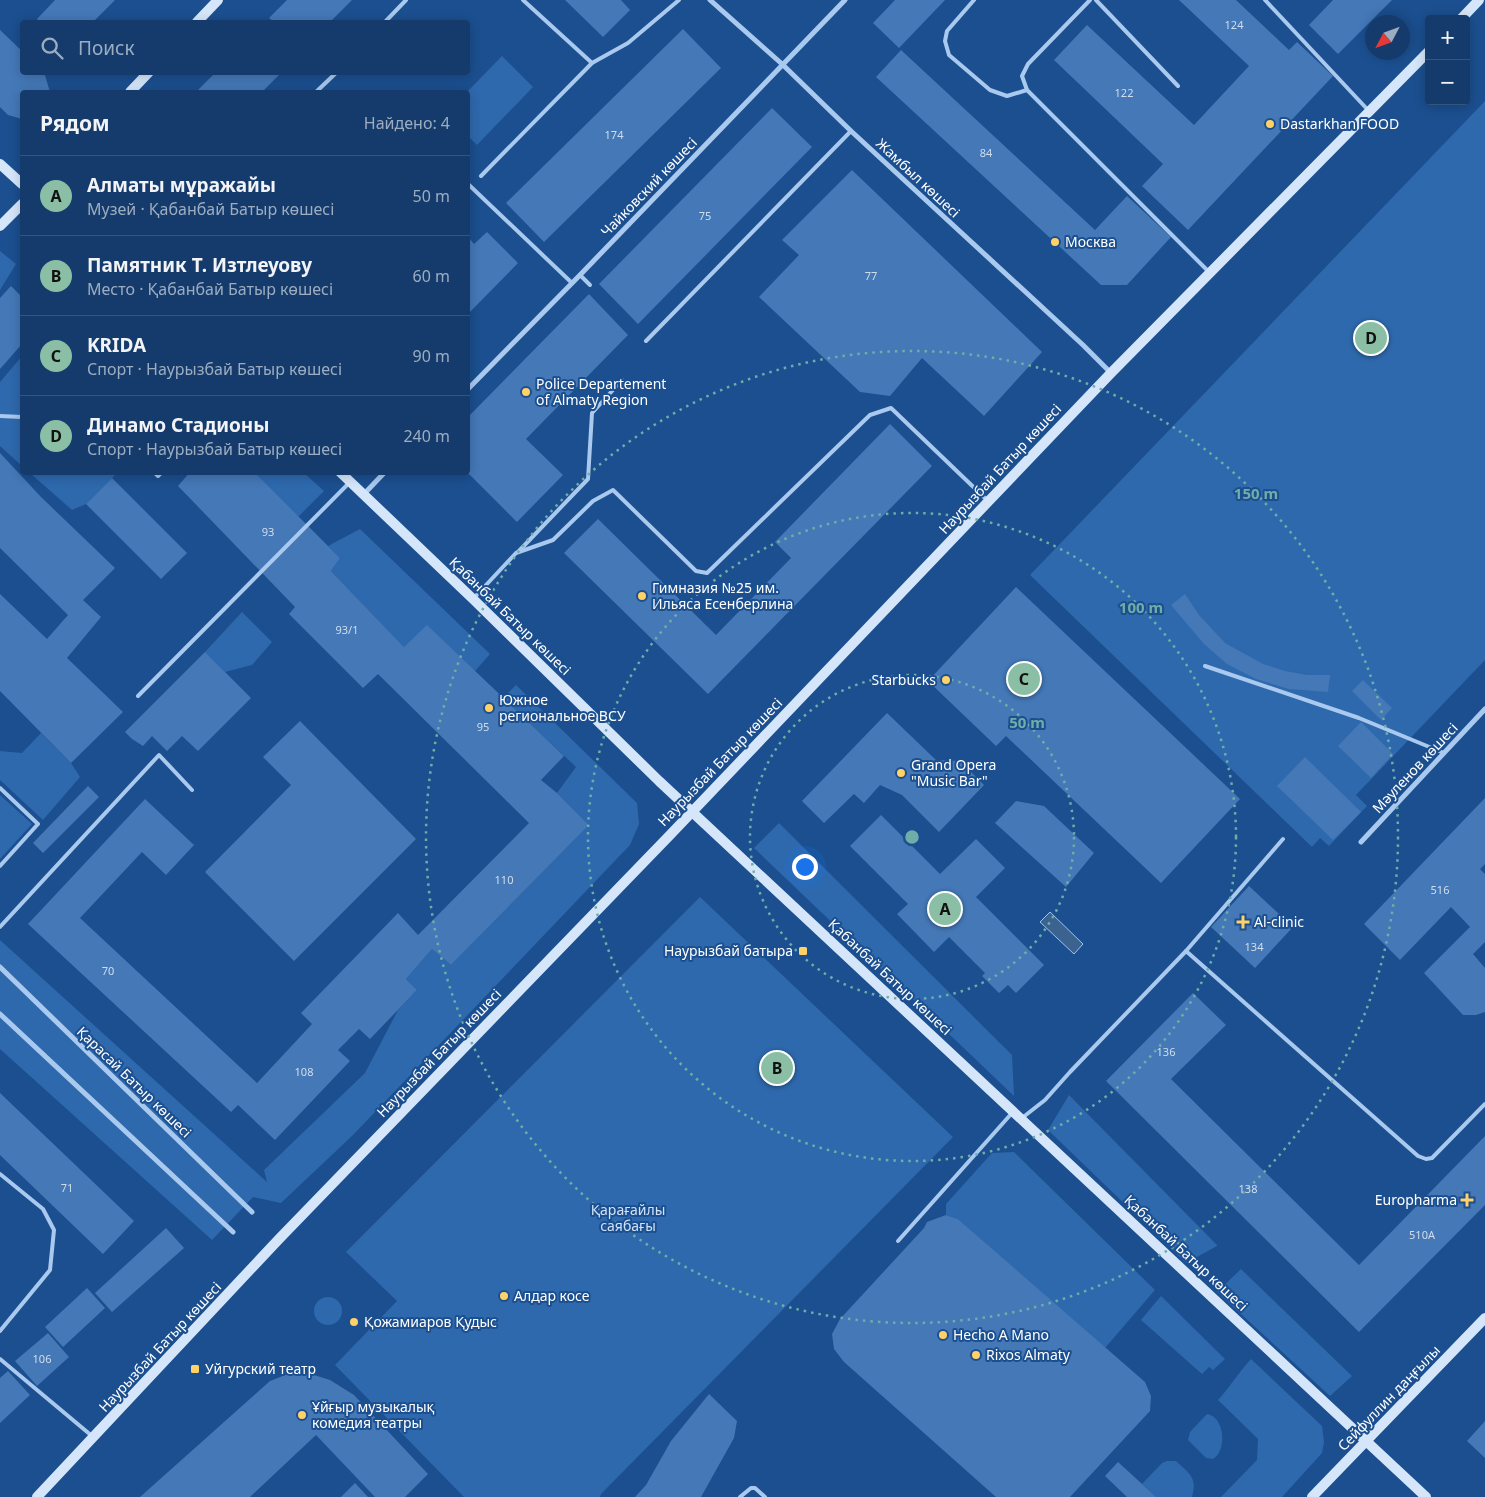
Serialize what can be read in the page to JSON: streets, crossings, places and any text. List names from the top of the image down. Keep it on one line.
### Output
{"streets":{"main road":["Наурызбай Батыр көшесі","Қабанбай Батыр көшесі","Сейфуллин даңғылы"],"street":["Жамбыл көшесі","Чайковский көшесі","Мәуленов көшесі","Қарасай Батыр көшесі"]},"crossings":[["Жамбыл көшесі","Чайковский көшесі"],["Жамбыл көшесі","Наурызбай Батыр көшесі"],["Наурызбай Батыр көшесі","Қабанбай Батыр көшесі"],["Қабанбай Батыр көшесі","Сейфуллин даңғылы"]],"parks":["Қарағайлы саябағы"],"places":{"other":["Dastarkhan FOOD","Москва","Police Departement of Almaty Region","Гимназия №25 им. Ильяса Есенберлина","Starbucks","Южное региональное ВСУ","Grand Opera \"Music Bar\"","Алдар косе","Қожамиаров Қудыс","Hecho A Mano","Rixos Almaty","Ұйғыр музыкалық комедия театры"],"health":["Al-clinic","Europharma"],"transit":["Наурызбай батыра","Уйгурский театр"]},"house_numbers":["124","122","174","84","75","77","93","93/1","95","110","516","134","70","136","108","71","138","510А","106"],"north":"bottom left","page":{"map_buttons":["+","−"],"search":"Поиск","heading":["Рядом","Найдено: 4"],"list":[{"mark":"A","name":"Алматы мұражайы","note":"Музей · Қабанбай Батыр көшесі","value":"50 m"},{"mark":"B","name":"Памятник Т. Изтлеуову","note":"Место · Қабанбай Батыр көшесі","value":"60 m"},{"mark":"C","name":"KRIDA","note":"Спорт · Наурызбай Батыр көшесі","value":"90 m"},{"mark":"D","name":"Динамо Стадионы","note":"Спорт · Наурызбай Батыр көшесі","value":"240 m"}],"pins":["D","C","A","B"]},"rings":["150 m","100 m","50 m"]}
